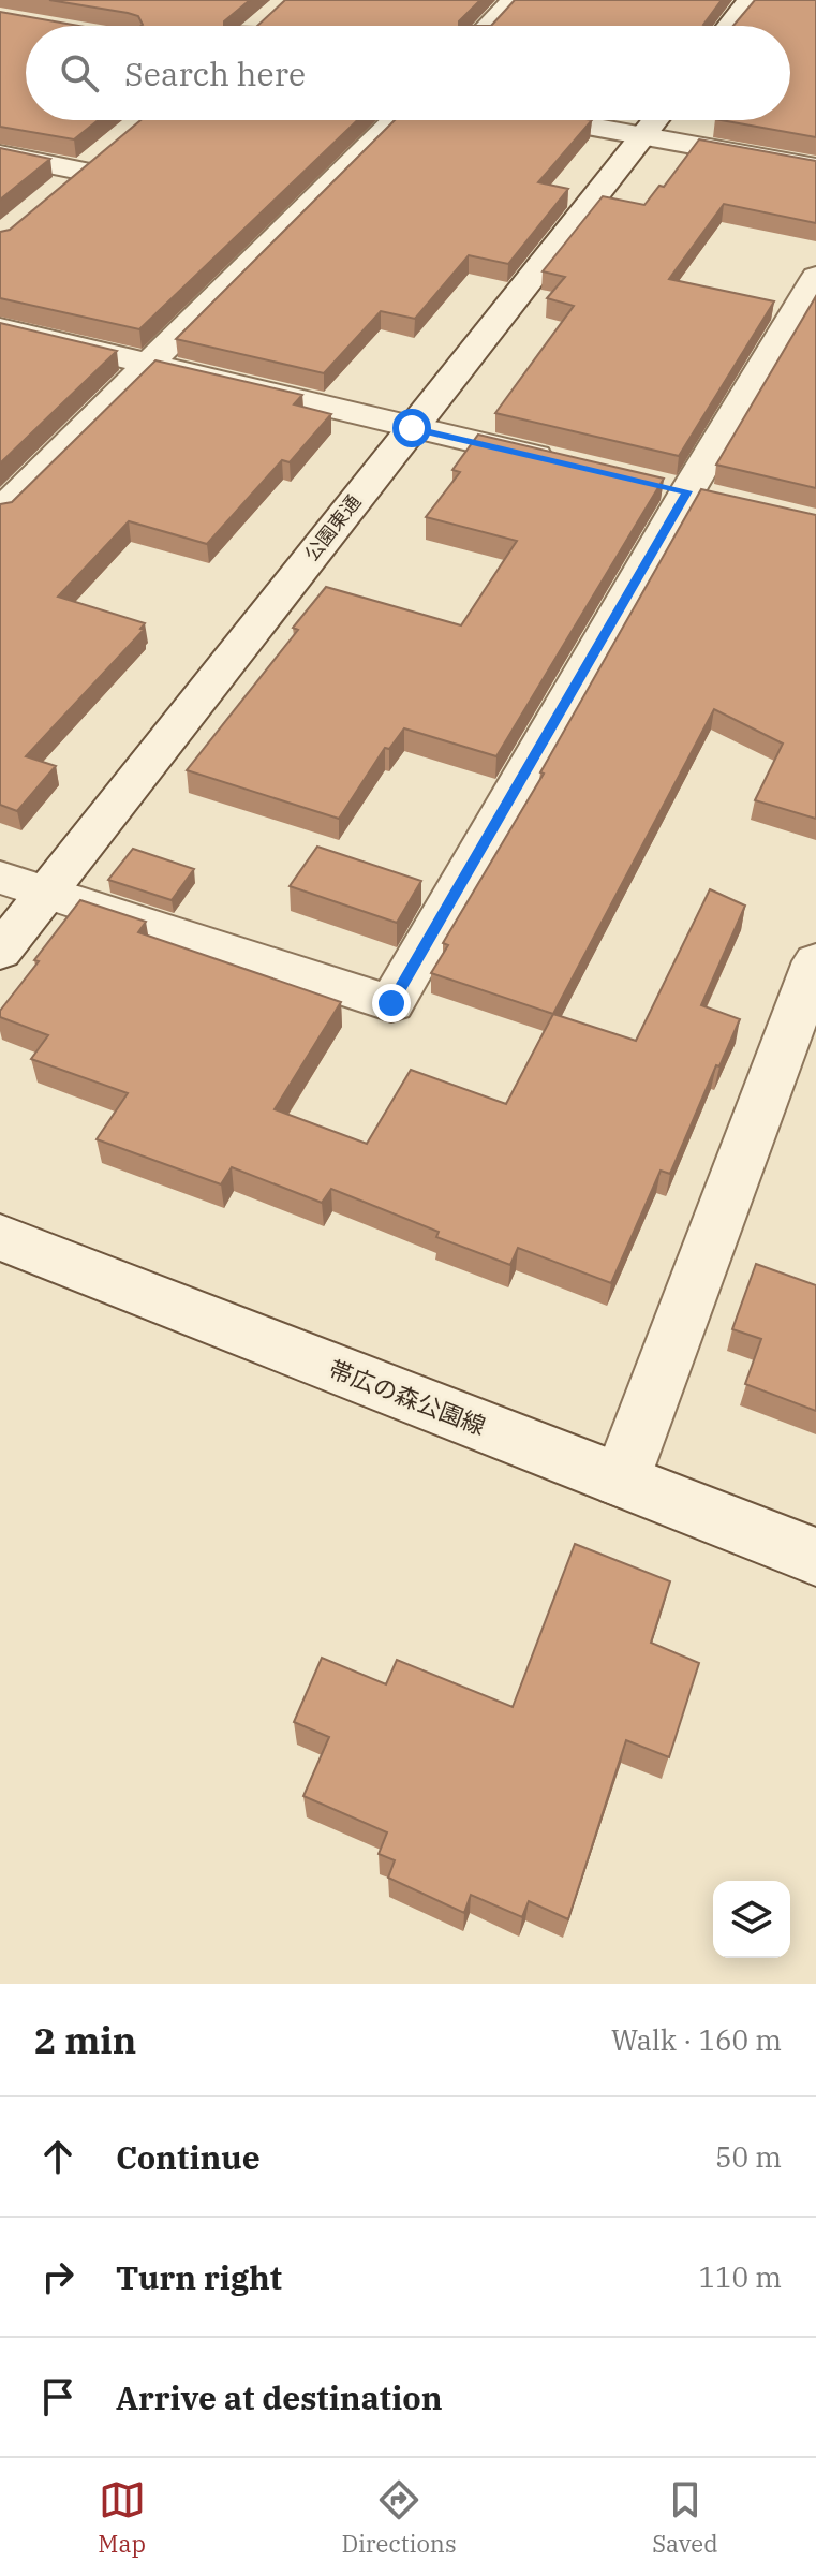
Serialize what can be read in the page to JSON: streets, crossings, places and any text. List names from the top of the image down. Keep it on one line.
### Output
{"streets":{"street":["公園東通","帯広の森公園線"]},"page":{"search":"Search here","heading":["2 min","Walk · 160 m"],"list":[["Continue","50 m"],["Turn right","110 m"],"Arrive at destination"],"nav":["Map","Directions","Saved"]}}
